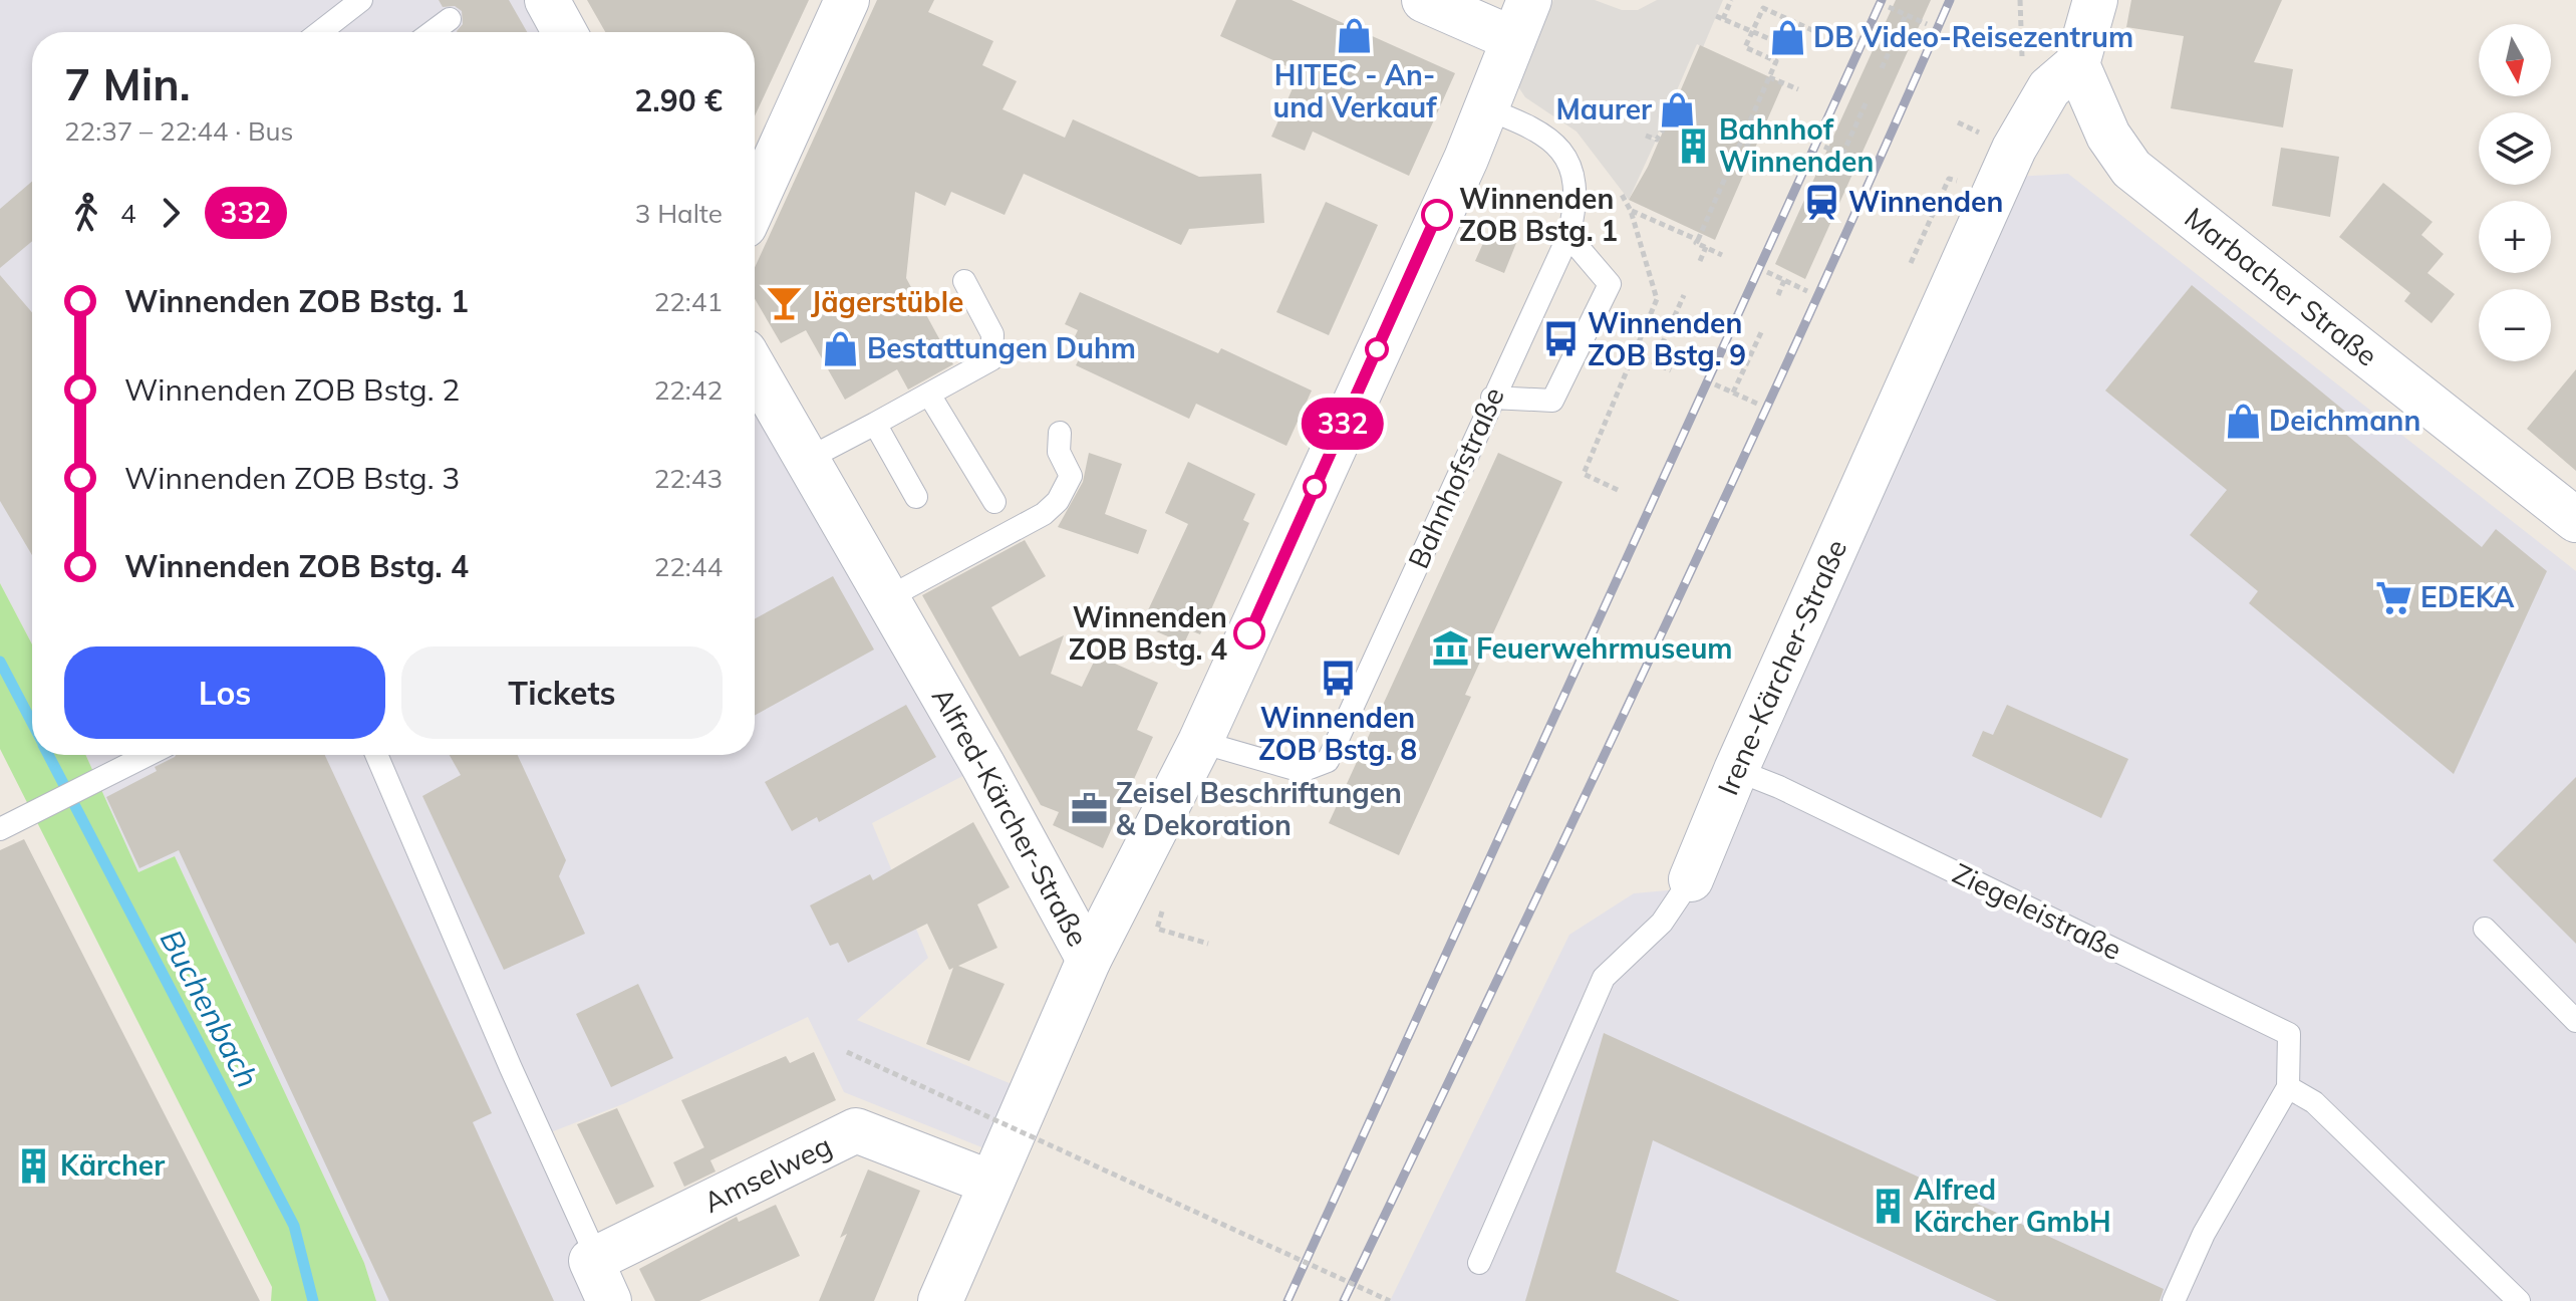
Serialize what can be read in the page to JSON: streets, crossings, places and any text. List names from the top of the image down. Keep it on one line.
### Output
{"streets":{"street":["Marbacher Straße","Irene-Kärcher-Straße","Alfred-Kärcher-Straße","Amselweg"],"lane":["Bahnhofstraße","Ziegeleistraße"]},"crossings":[["Marbacher Straße","Irene-Kärcher-Straße"],["Irene-Kärcher-Straße","Ziegeleistraße"],["Alfred-Kärcher-Straße","Amselweg"]],"water":["Buchenbach"],"places":{"shop":["HITEC - An- und Verkauf","DB Video-Reisezentrum","Maurer","Bestattungen Duhm","Deichmann"],"building":["Bahnhof Winnenden","Kärcher","Alfred Kärcher GmbH"],"station":["Winnenden"],"other":["Winnenden ZOB Bstg. 1","Winnenden ZOB Bstg. 4"],"bar":["Jägerstüble"],"bus stop":["Winnenden ZOB Bstg. 9","Winnenden ZOB Bstg. 8"],"supermarket":["EDEKA"],"museum":["Feuerwehrmuseum"],"office":["Zeisel Beschriftungen & Dekoration"]},"lines":["bus line 332"],"north":"bottom","page":{"on_map":"332","map_buttons":["+","−"],"heading":["7 Min.","22:37 – 22:44 · Bus","2.90 €"],"legs":["4","332","3 Halte"],"list":[{"name":"Winnenden ZOB Bstg. 1","value":"22:41"},{"name":"Winnenden ZOB Bstg. 2","value":"22:42"},{"name":"Winnenden ZOB Bstg. 3","value":"22:43"},{"name":"Winnenden ZOB Bstg. 4","value":"22:44"}],"buttons":["Los","Tickets"]}}
